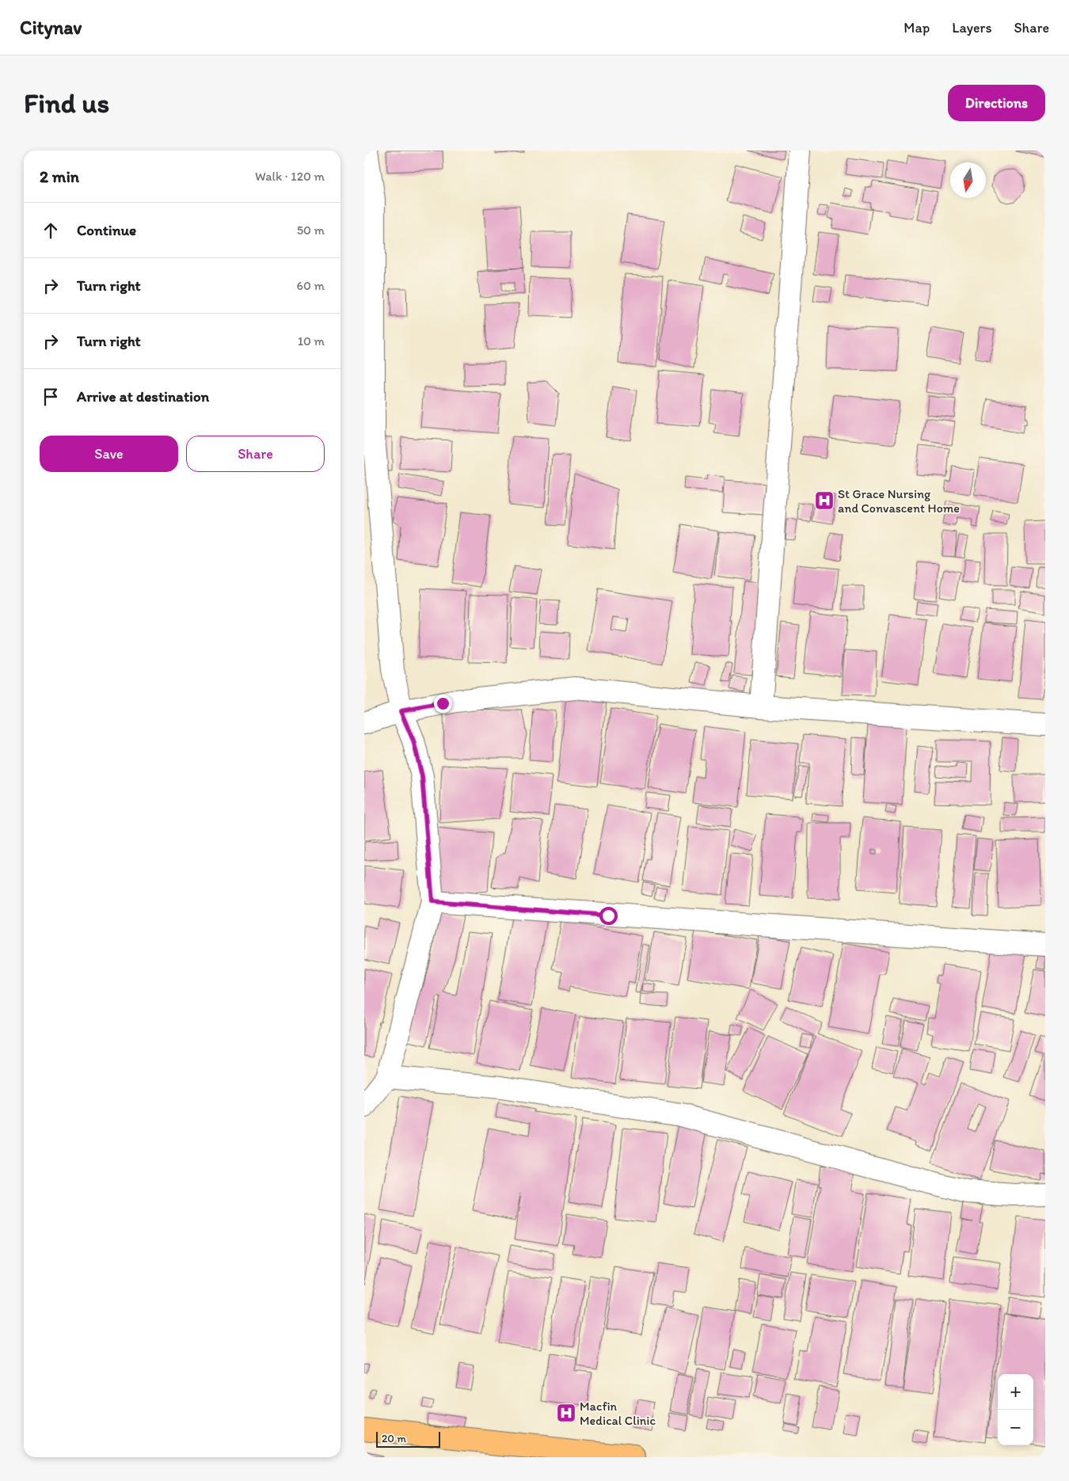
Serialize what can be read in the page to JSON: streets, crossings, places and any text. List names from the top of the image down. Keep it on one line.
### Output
{"places":{"hospital":["St Grace Nursing and Convascent Home","Macfin Medical Clinic"]},"scale_bar":"20 m","north":"bottom","page":{"header":"Citynav","nav":["Map","Layers","Share"],"buttons":["Directions",["Save","Share"]],"title":"Find us","heading":["2 min","Walk · 120 m"],"list":[["Continue","50 m"],["Turn right","60 m"],["Turn right","10 m"],"Arrive at destination"],"map_buttons":["+","−"],"scale":"20 m"}}
